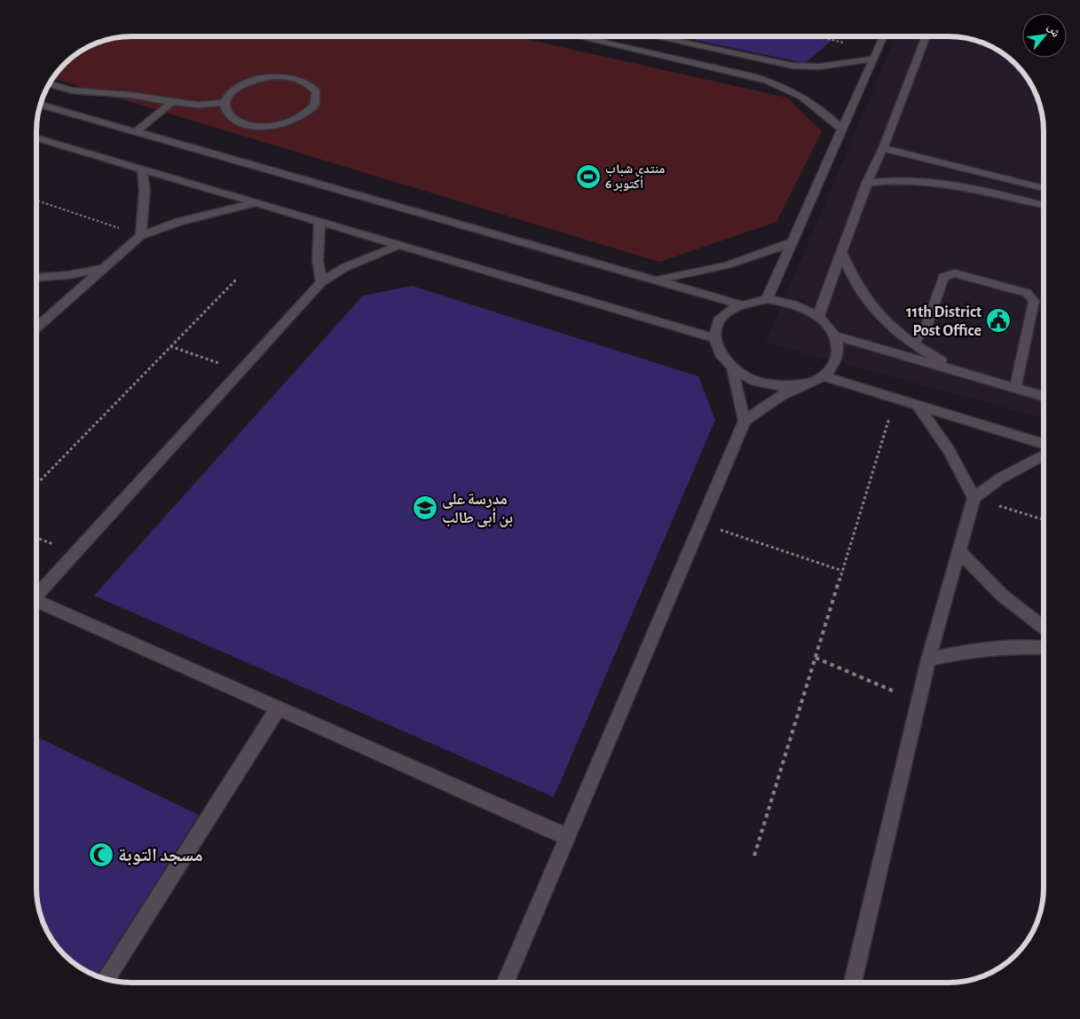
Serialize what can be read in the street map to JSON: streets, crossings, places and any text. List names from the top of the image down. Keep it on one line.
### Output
{"places":{"sports":["منتدى شباب 6 أكتوبر"],"public building":["11th District Post Office"],"school or university":["مدرسة على بن أبى طالب"],"mosque":["مسجد التوبة"]},"north":"top right"}
